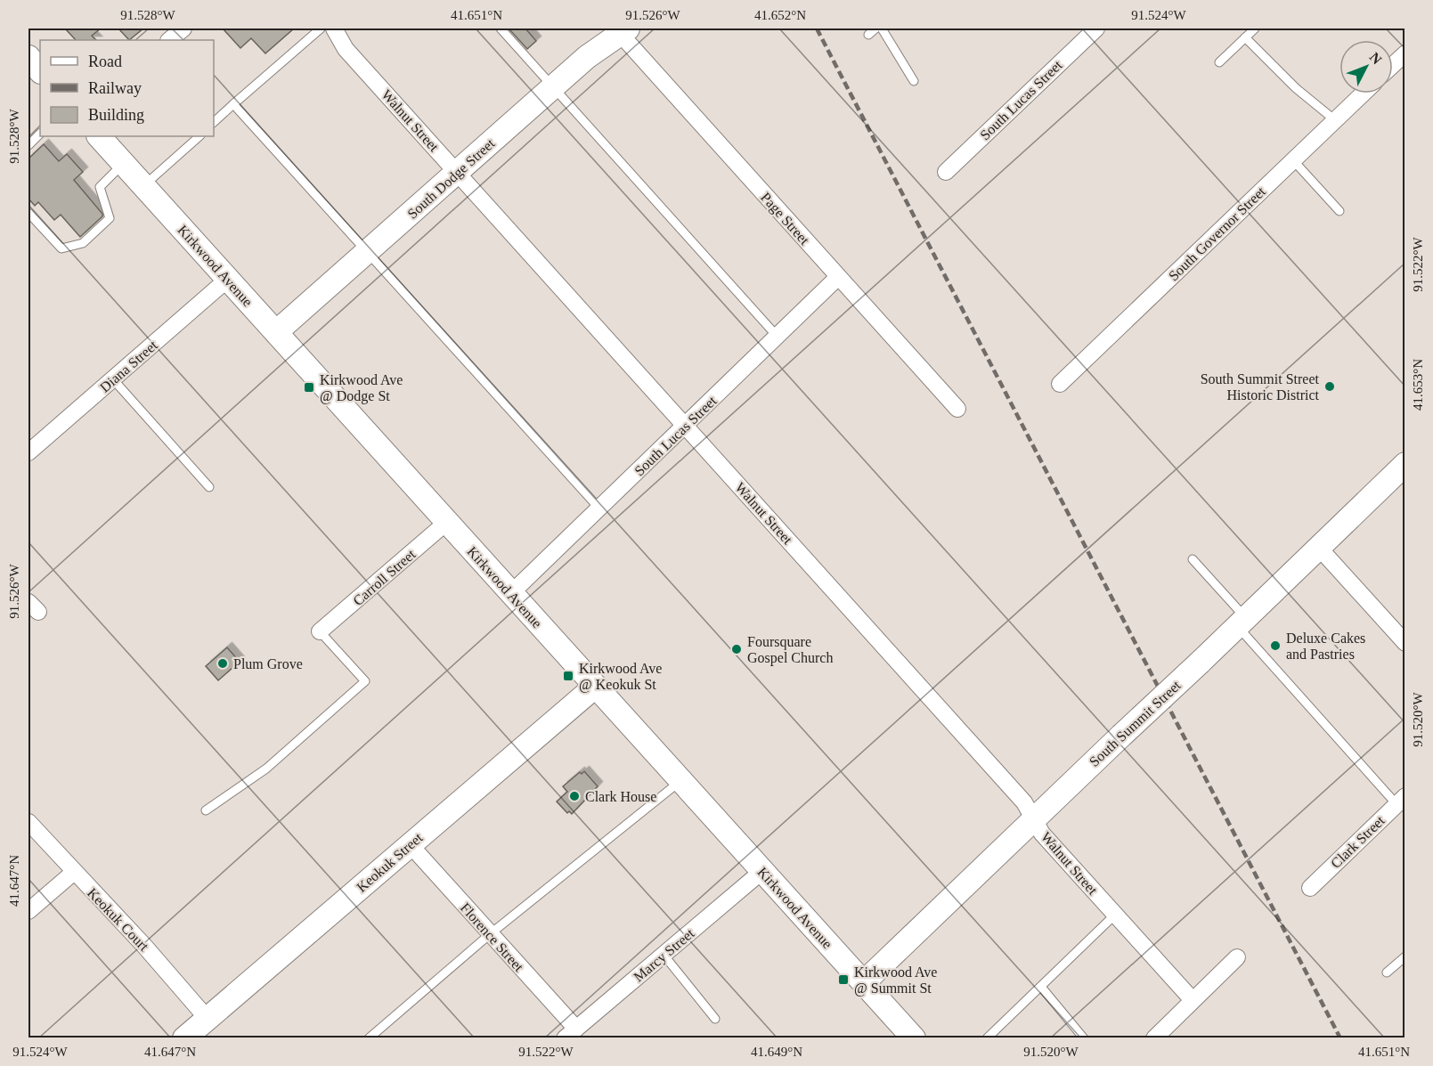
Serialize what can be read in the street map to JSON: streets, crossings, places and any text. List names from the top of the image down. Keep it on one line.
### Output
{"streets":{"main road":["South Dodge Street","Kirkwood Avenue","South Summit Street","Keokuk Street"],"street":["South Lucas Street","Walnut Street","Page Street","South Governor Street","Diana Street","Carroll Street","Clark Street","Keokuk Court","Florence Street","Marcy Street"]},"crossings":[["South Lucas Street","Walnut Street"],["South Lucas Street","Page Street"],["South Lucas Street","Kirkwood Avenue"],["Walnut Street","South Dodge Street"],["Walnut Street","South Summit Street"],["South Dodge Street","Page Street"],["South Dodge Street","Kirkwood Avenue"],["Kirkwood Avenue","Diana Street"],["Kirkwood Avenue","Carroll Street"],["Kirkwood Avenue","South Summit Street"],["Kirkwood Avenue","Keokuk Street"],["Kirkwood Avenue","Marcy Street"],["Keokuk Street","Keokuk Court"],["Keokuk Street","Florence Street"],["Florence Street","Marcy Street"]],"places":{"other":["South Summit Street Historic District","Deluxe Cakes and Pastries","Foursquare Gospel Church","Plum Grove","Clark House"],"transit":["Kirkwood Ave @ Dodge St","Kirkwood Ave @ Keokuk St","Kirkwood Ave @ Summit St"]},"legend":["Road","Railway","Building"],"north":"top right","coordinates":["91.528°W","41.651°N","91.526°W","41.652°N","91.524°W","91.522°W","41.653°N","91.520°W","41.647°N","41.649°N"]}
